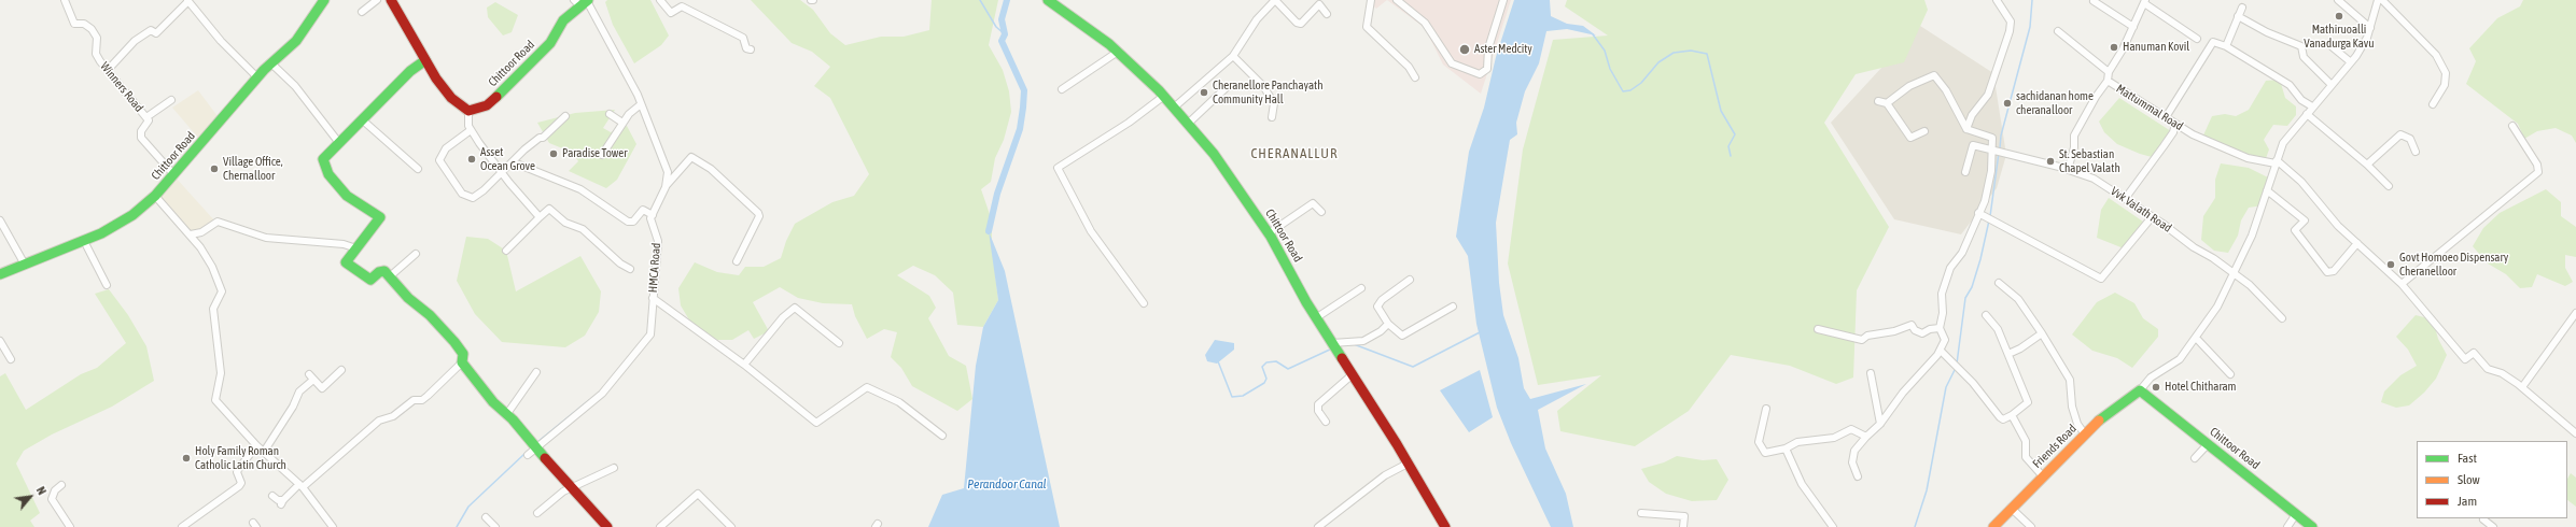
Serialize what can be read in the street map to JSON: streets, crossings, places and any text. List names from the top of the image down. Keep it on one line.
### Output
{"streets":{"main road":["Chittoor Road","Friends Road"],"street":["Winners Road","Mattummal Road","Vvk Valath Road","HMCA Road"]},"crossings":[["Chittoor Road","Winners Road"],["Chittoor Road","Friends Road"]],"districts":["CHERANALLUR"],"water":["Perandoor Canal"],"places":["Mathiruoalli Vanadurga Kavu","Hanuman Kovil","Aster Medcity","Cheranellore Panchayath Community Hall","sachidanan home cheranalloor","Paradise Tower","Asset Ocean Grove","St. Sebastian Chapel Valath","Village Office, Chernalloor","Govt Homoeo Dispensary Cheranelloor","Hotel Chitharam","Holy Family Roman Catholic Latin Church"],"legend":["Fast","Slow","Jam"],"north":"top right"}
